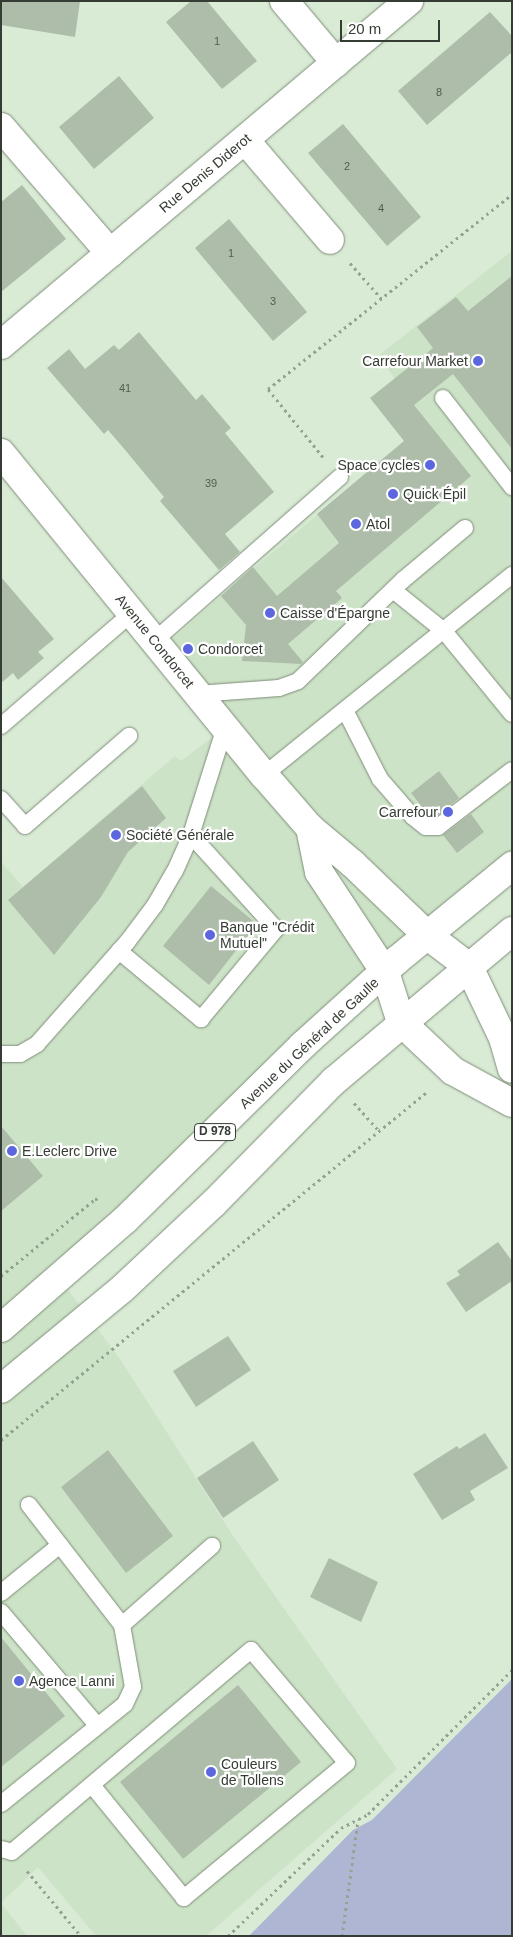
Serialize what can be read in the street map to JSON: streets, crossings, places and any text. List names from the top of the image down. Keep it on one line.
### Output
{"streets":{"street":["Rue Denis Diderot","Avenue Condorcet","Avenue du Général de Gaulle","D 978"]},"crossings":[["Avenue Condorcet","Avenue du Général de Gaulle"]],"places":["Carrefour Market","Space cycles","Quick Épil","Atol","Caisse d'Épargne","Condorcet","Carrefour","Société Générale","Banque \"Crédit Mutuel\"","E.Leclerc Drive","Agence Lanni","Couleurs de Tollens"],"house_numbers":["1","8","2","4","1","3","41","39"],"scale_bar":"20 m"}
